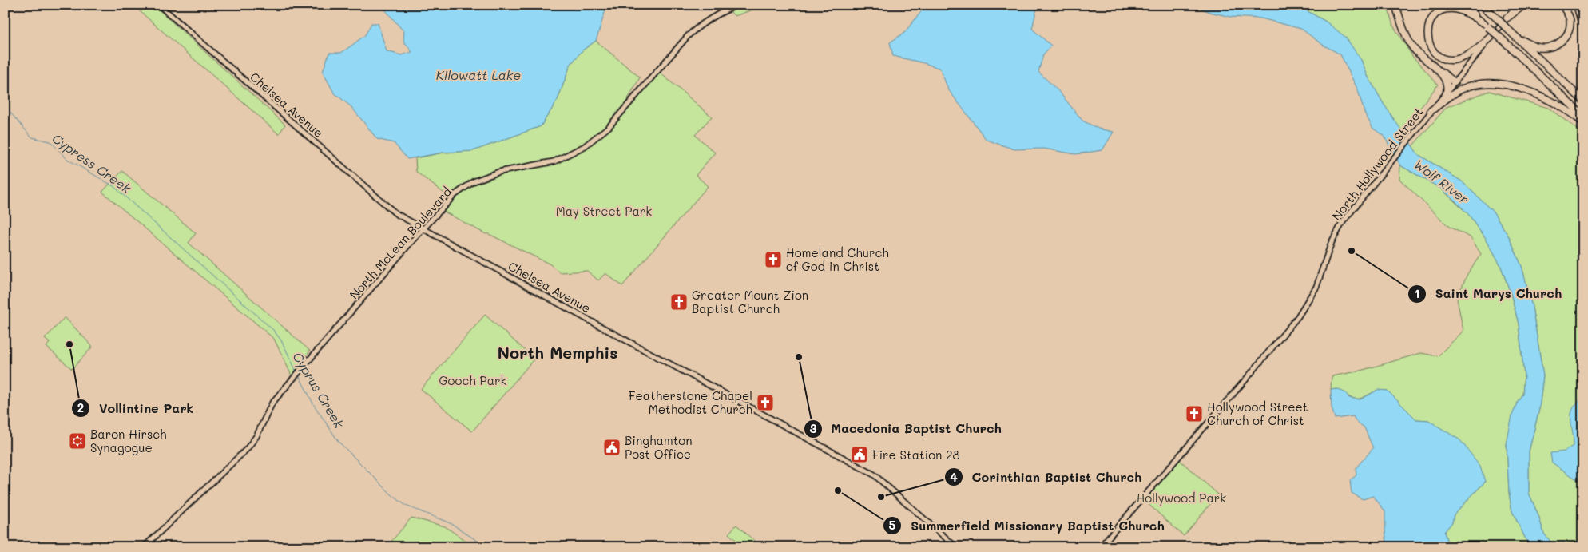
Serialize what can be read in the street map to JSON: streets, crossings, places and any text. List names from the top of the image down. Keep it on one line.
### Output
{"streets":{"main road":["Chelsea Avenue","North Hollywood Street","North McLean Boulevard"]},"crossings":[["Chelsea Avenue","North McLean Boulevard"]],"districts":["North Memphis"],"water":["Kilowatt Lake","Cypress Creek","Wolf River","Cyprus Creek"],"parks":["May Street Park","Gooch Park","Hollywood Park"],"places":{"other":["Saint Marys Church","Vollintine Park","Macedonia Baptist Church","Summerfield Missionary Baptist Church","Corinthian Baptist Church"],"church":["Homeland Church of God in Christ","Greater Mount Zion Baptist Church","Featherstone Chapel Methodist Church","Hollywood Street Church of Christ"],"synagogue":["Baron Hirsch Synagogue"],"public building":["Binghamton Post Office","Fire Station 28"]}}
